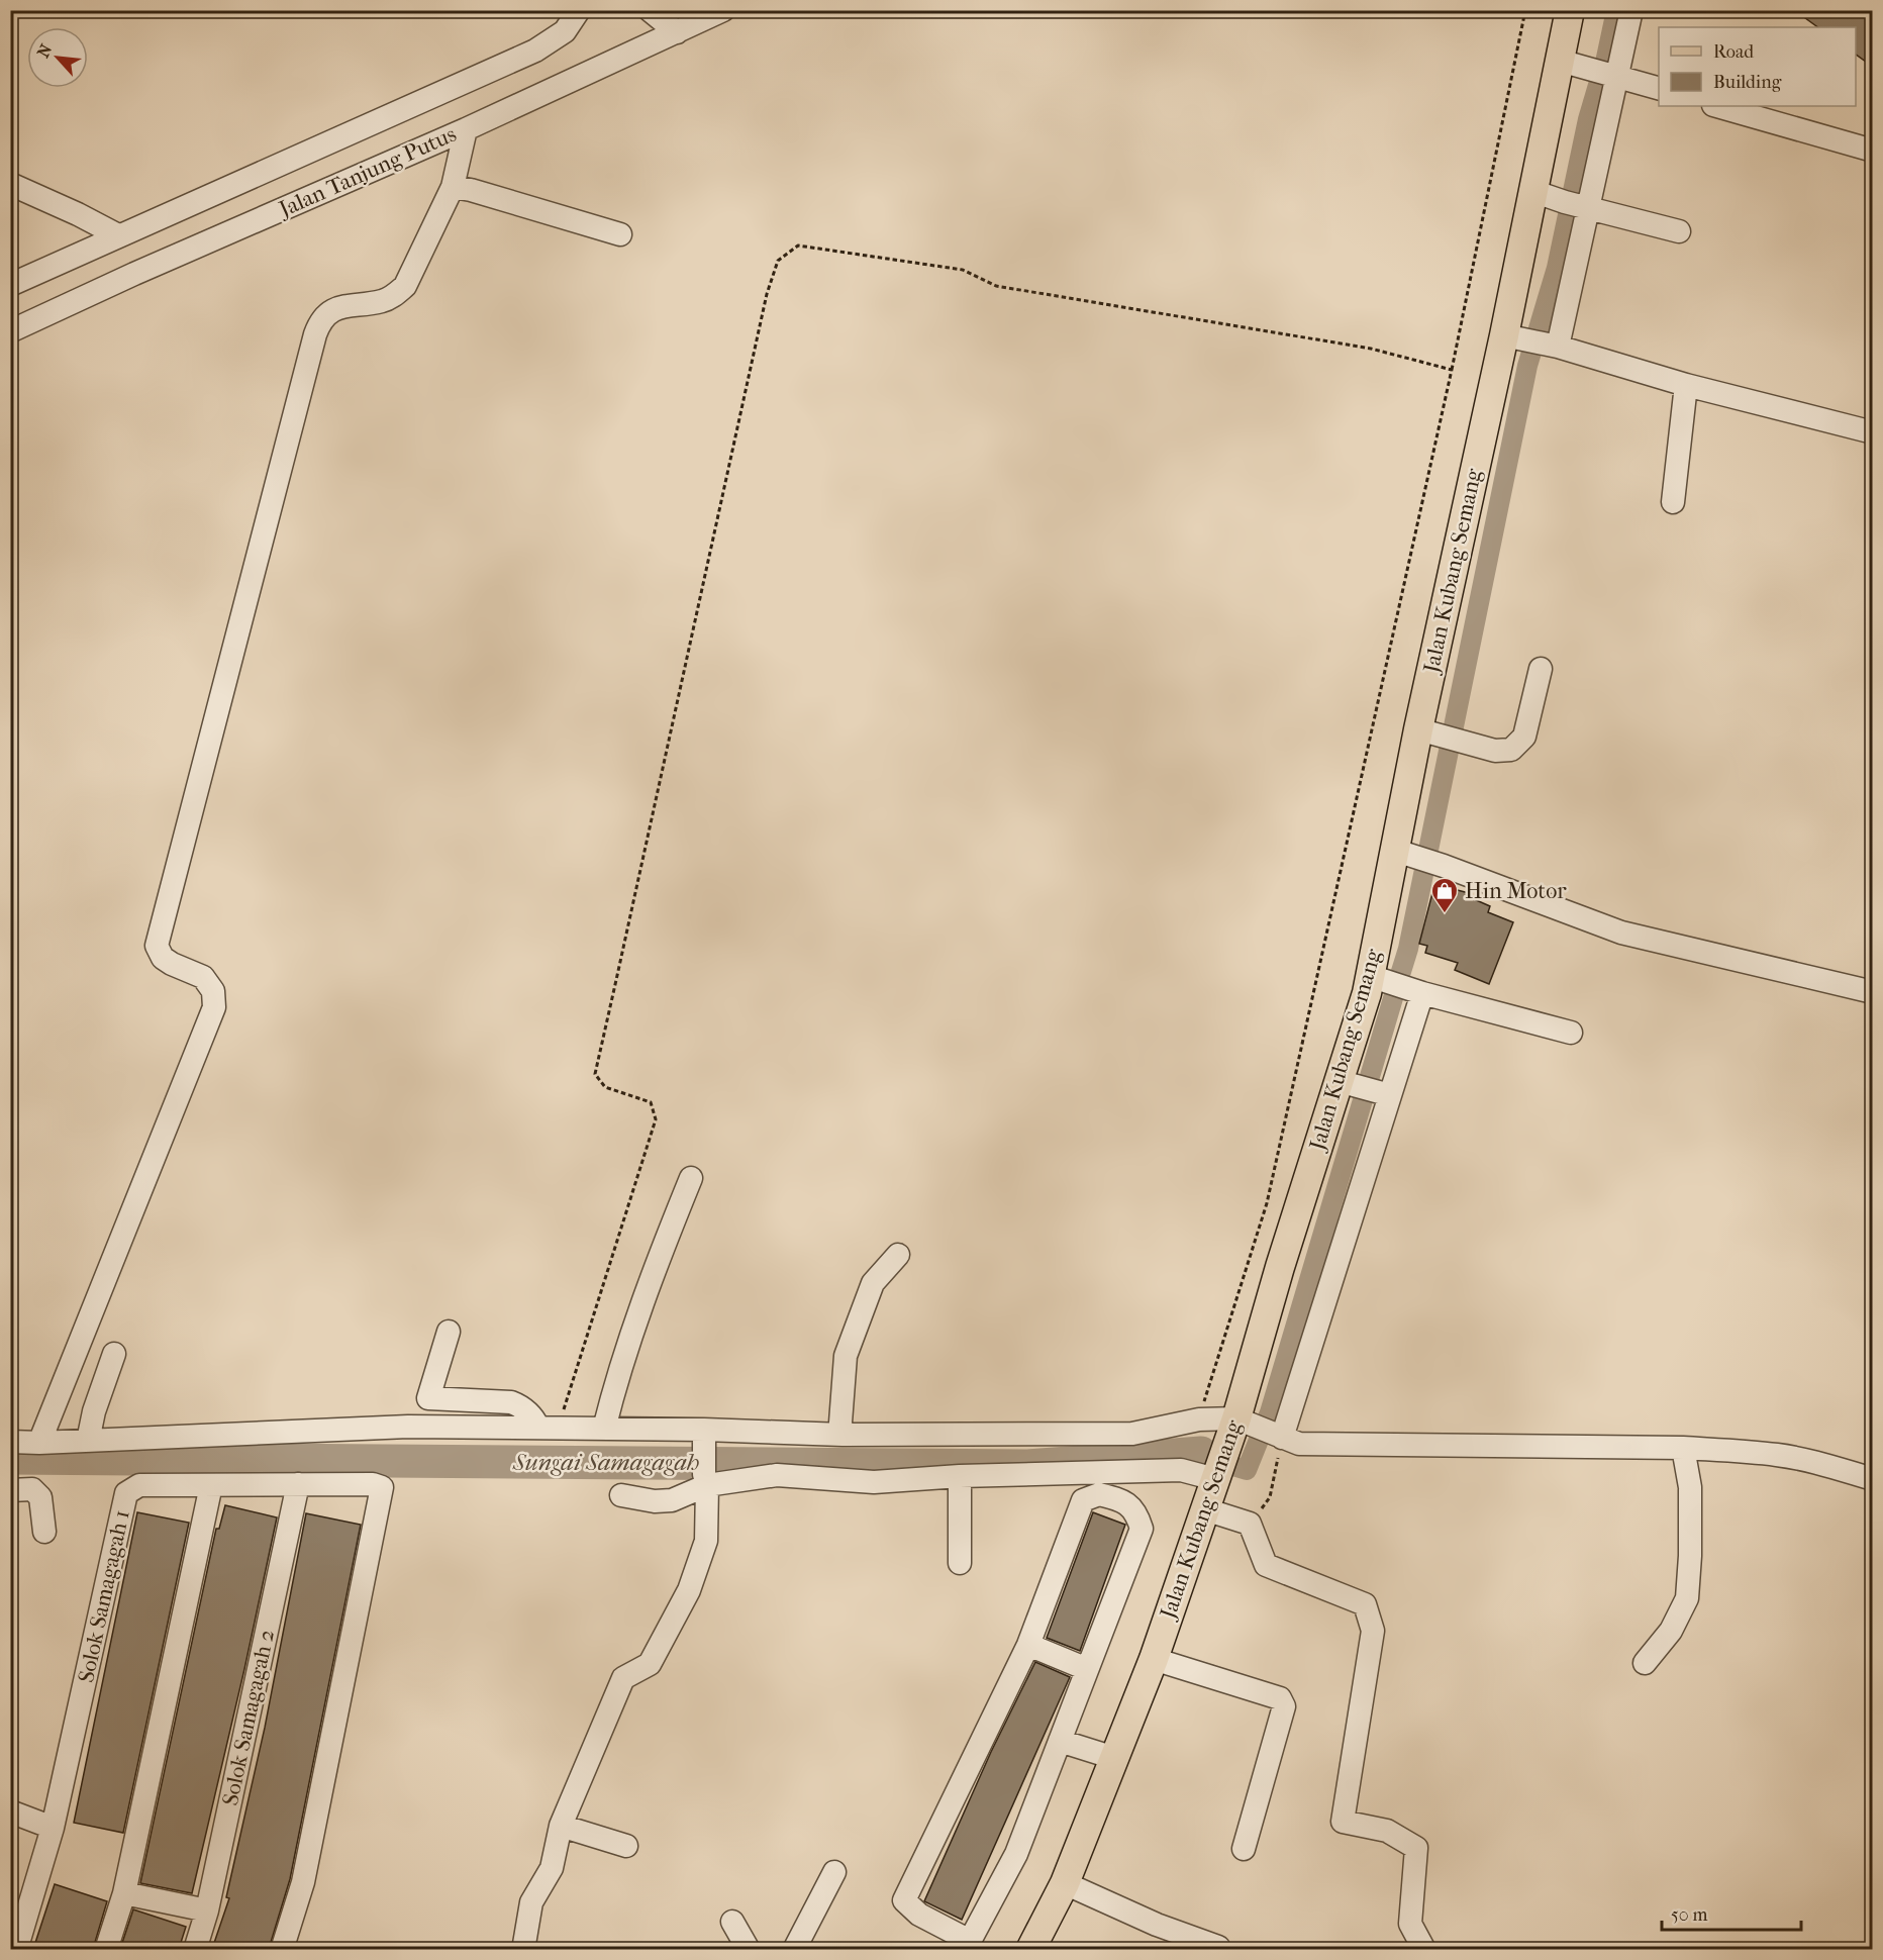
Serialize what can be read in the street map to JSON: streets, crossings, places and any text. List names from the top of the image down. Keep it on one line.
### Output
{"streets":{"main road":["Jalan Kubang Semang"],"street":["Jalan Tanjung Putus","Solok Samagagah 1","Solok Samagagah 2"]},"crossings":[["Solok Samagagah 1","Solok Samagagah 2"]],"water":["Sungai Samagagah"],"places":{"shop":["Hin Motor"]},"legend":["Road","Building"],"scale_bar":"50 m","north":"top left"}
